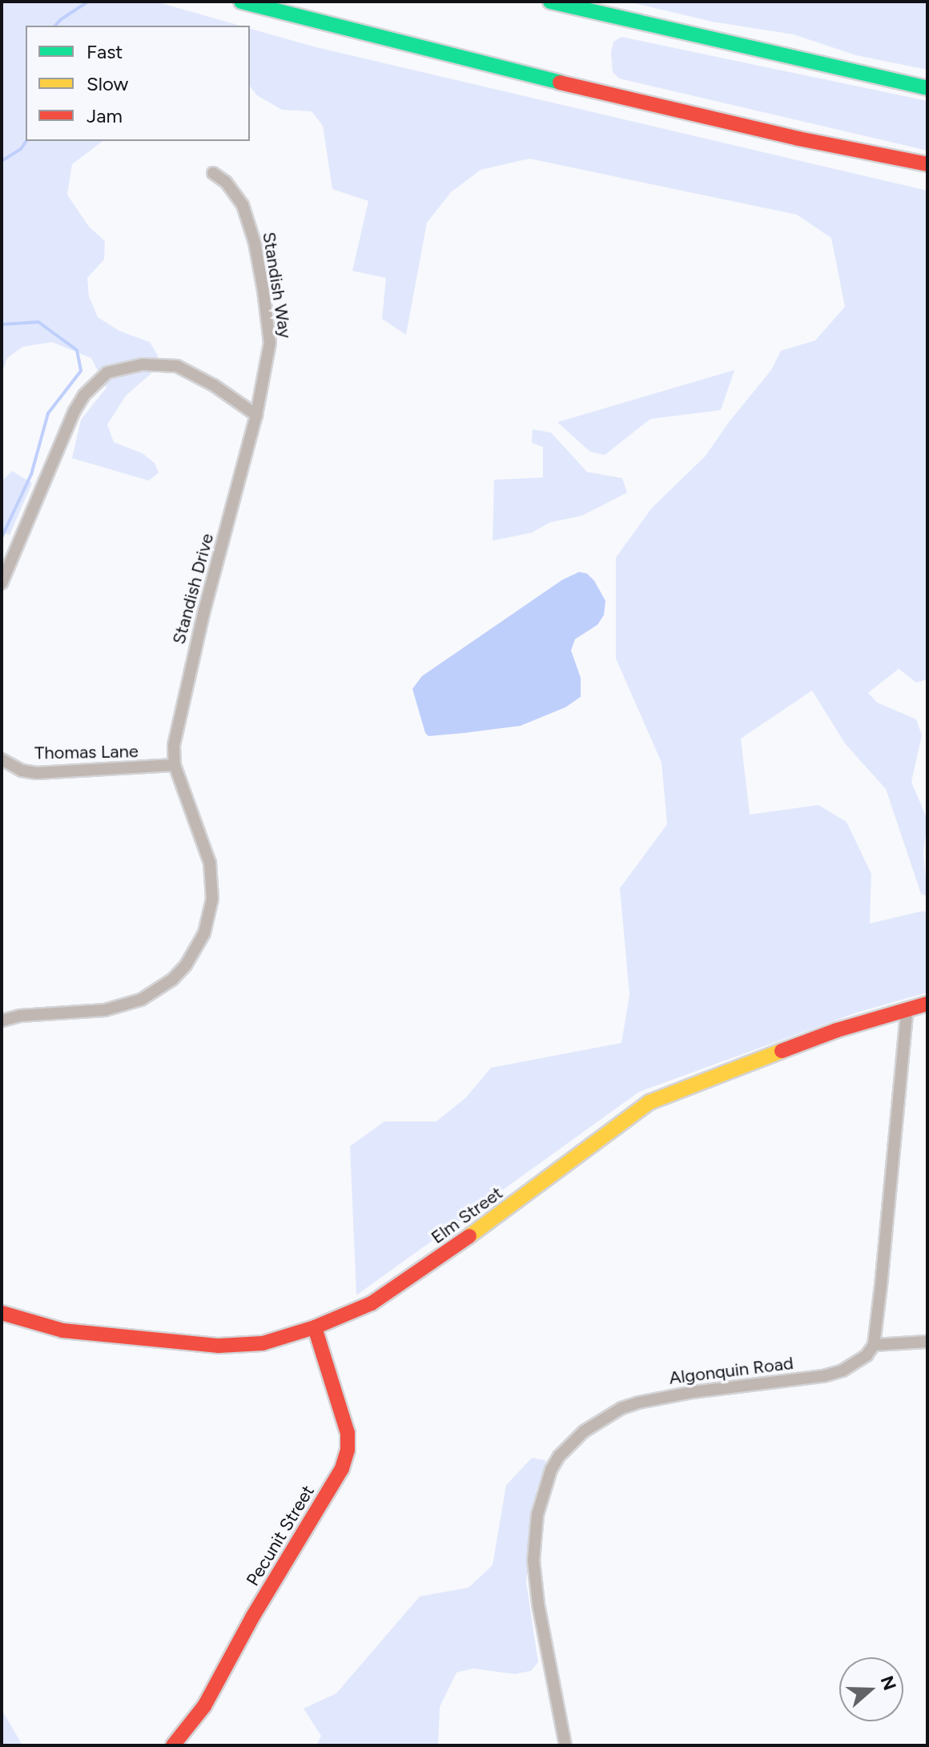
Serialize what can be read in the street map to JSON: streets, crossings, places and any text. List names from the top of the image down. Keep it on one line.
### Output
{"streets":{"main road":["Elm Street","Pecunit Street"],"street":["Standish Way","Standish Drive","Thomas Lane","Algonquin Road"]},"crossings":[["Standish Way","Standish Drive"],["Standish Drive","Thomas Lane"],["Elm Street","Pecunit Street"]],"legend":["Fast","Slow","Jam"],"north":"right"}
